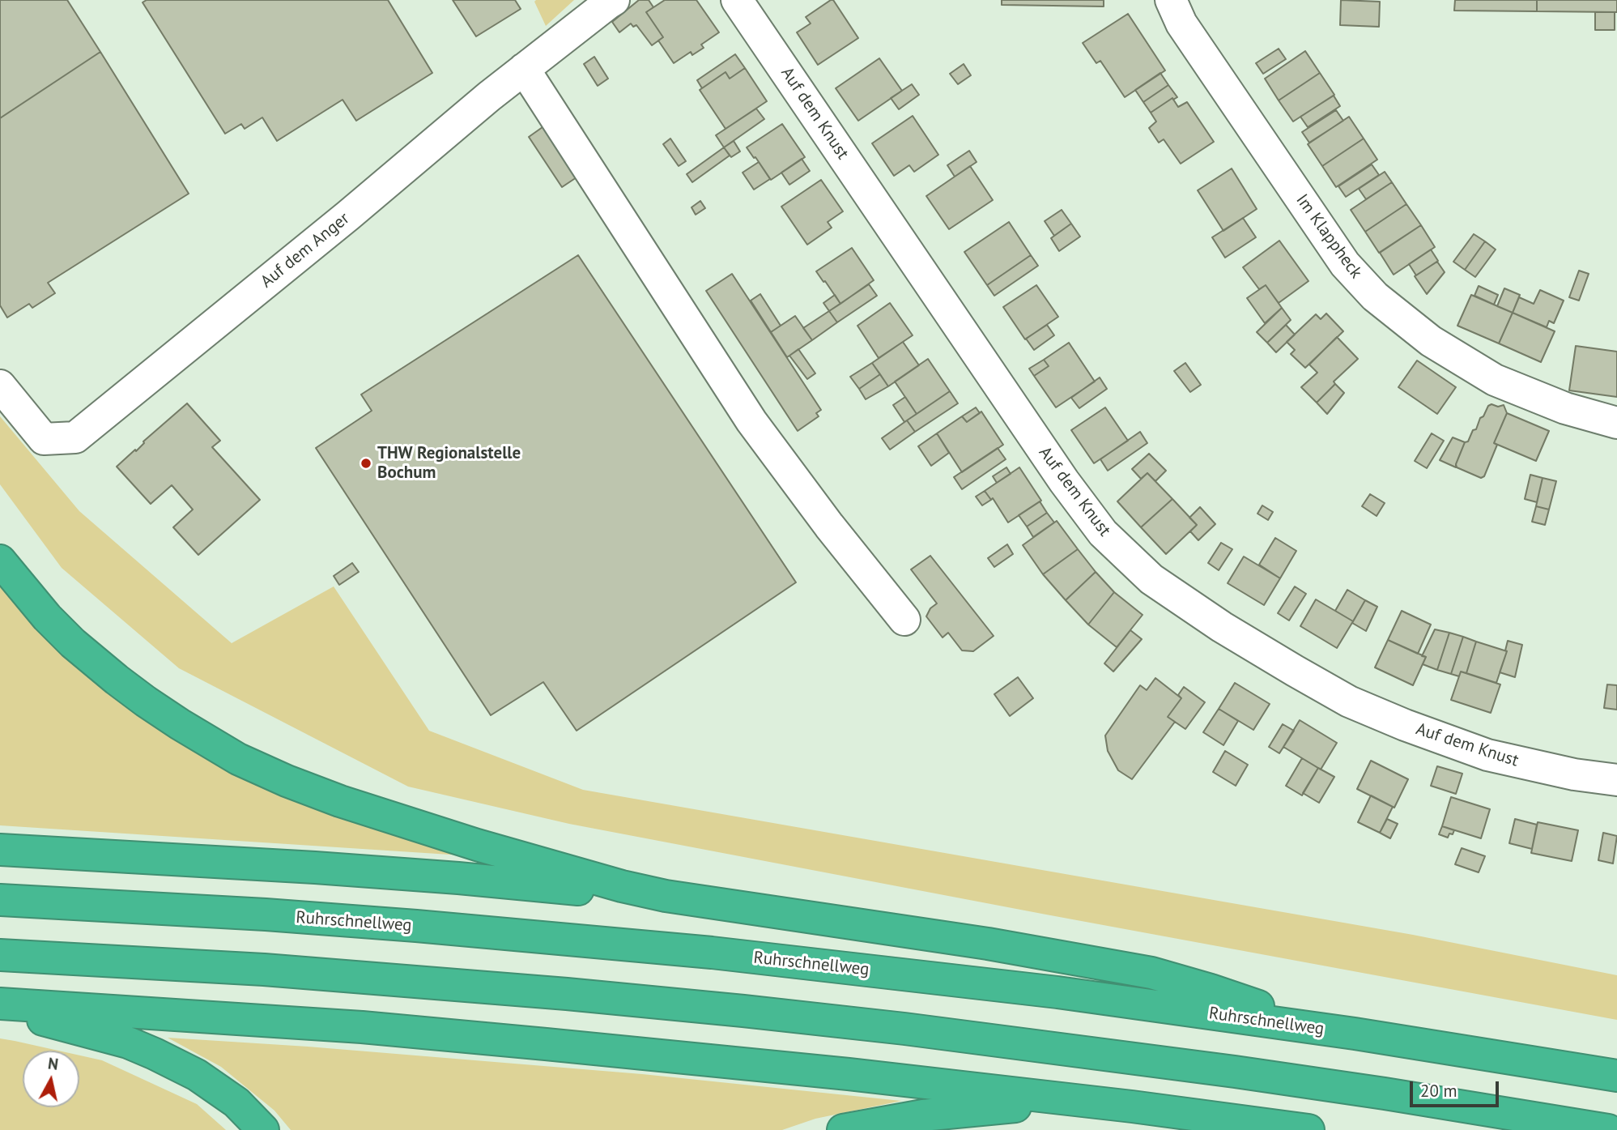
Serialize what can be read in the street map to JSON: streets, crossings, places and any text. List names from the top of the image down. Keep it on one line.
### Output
{"streets":{"highway":["Ruhrschnellweg"],"street":["Auf dem Knust","Im Klappheck","Auf dem Anger"]},"places":["THW Regionalstelle Bochum"],"scale_bar":"20 m","north":"top"}
